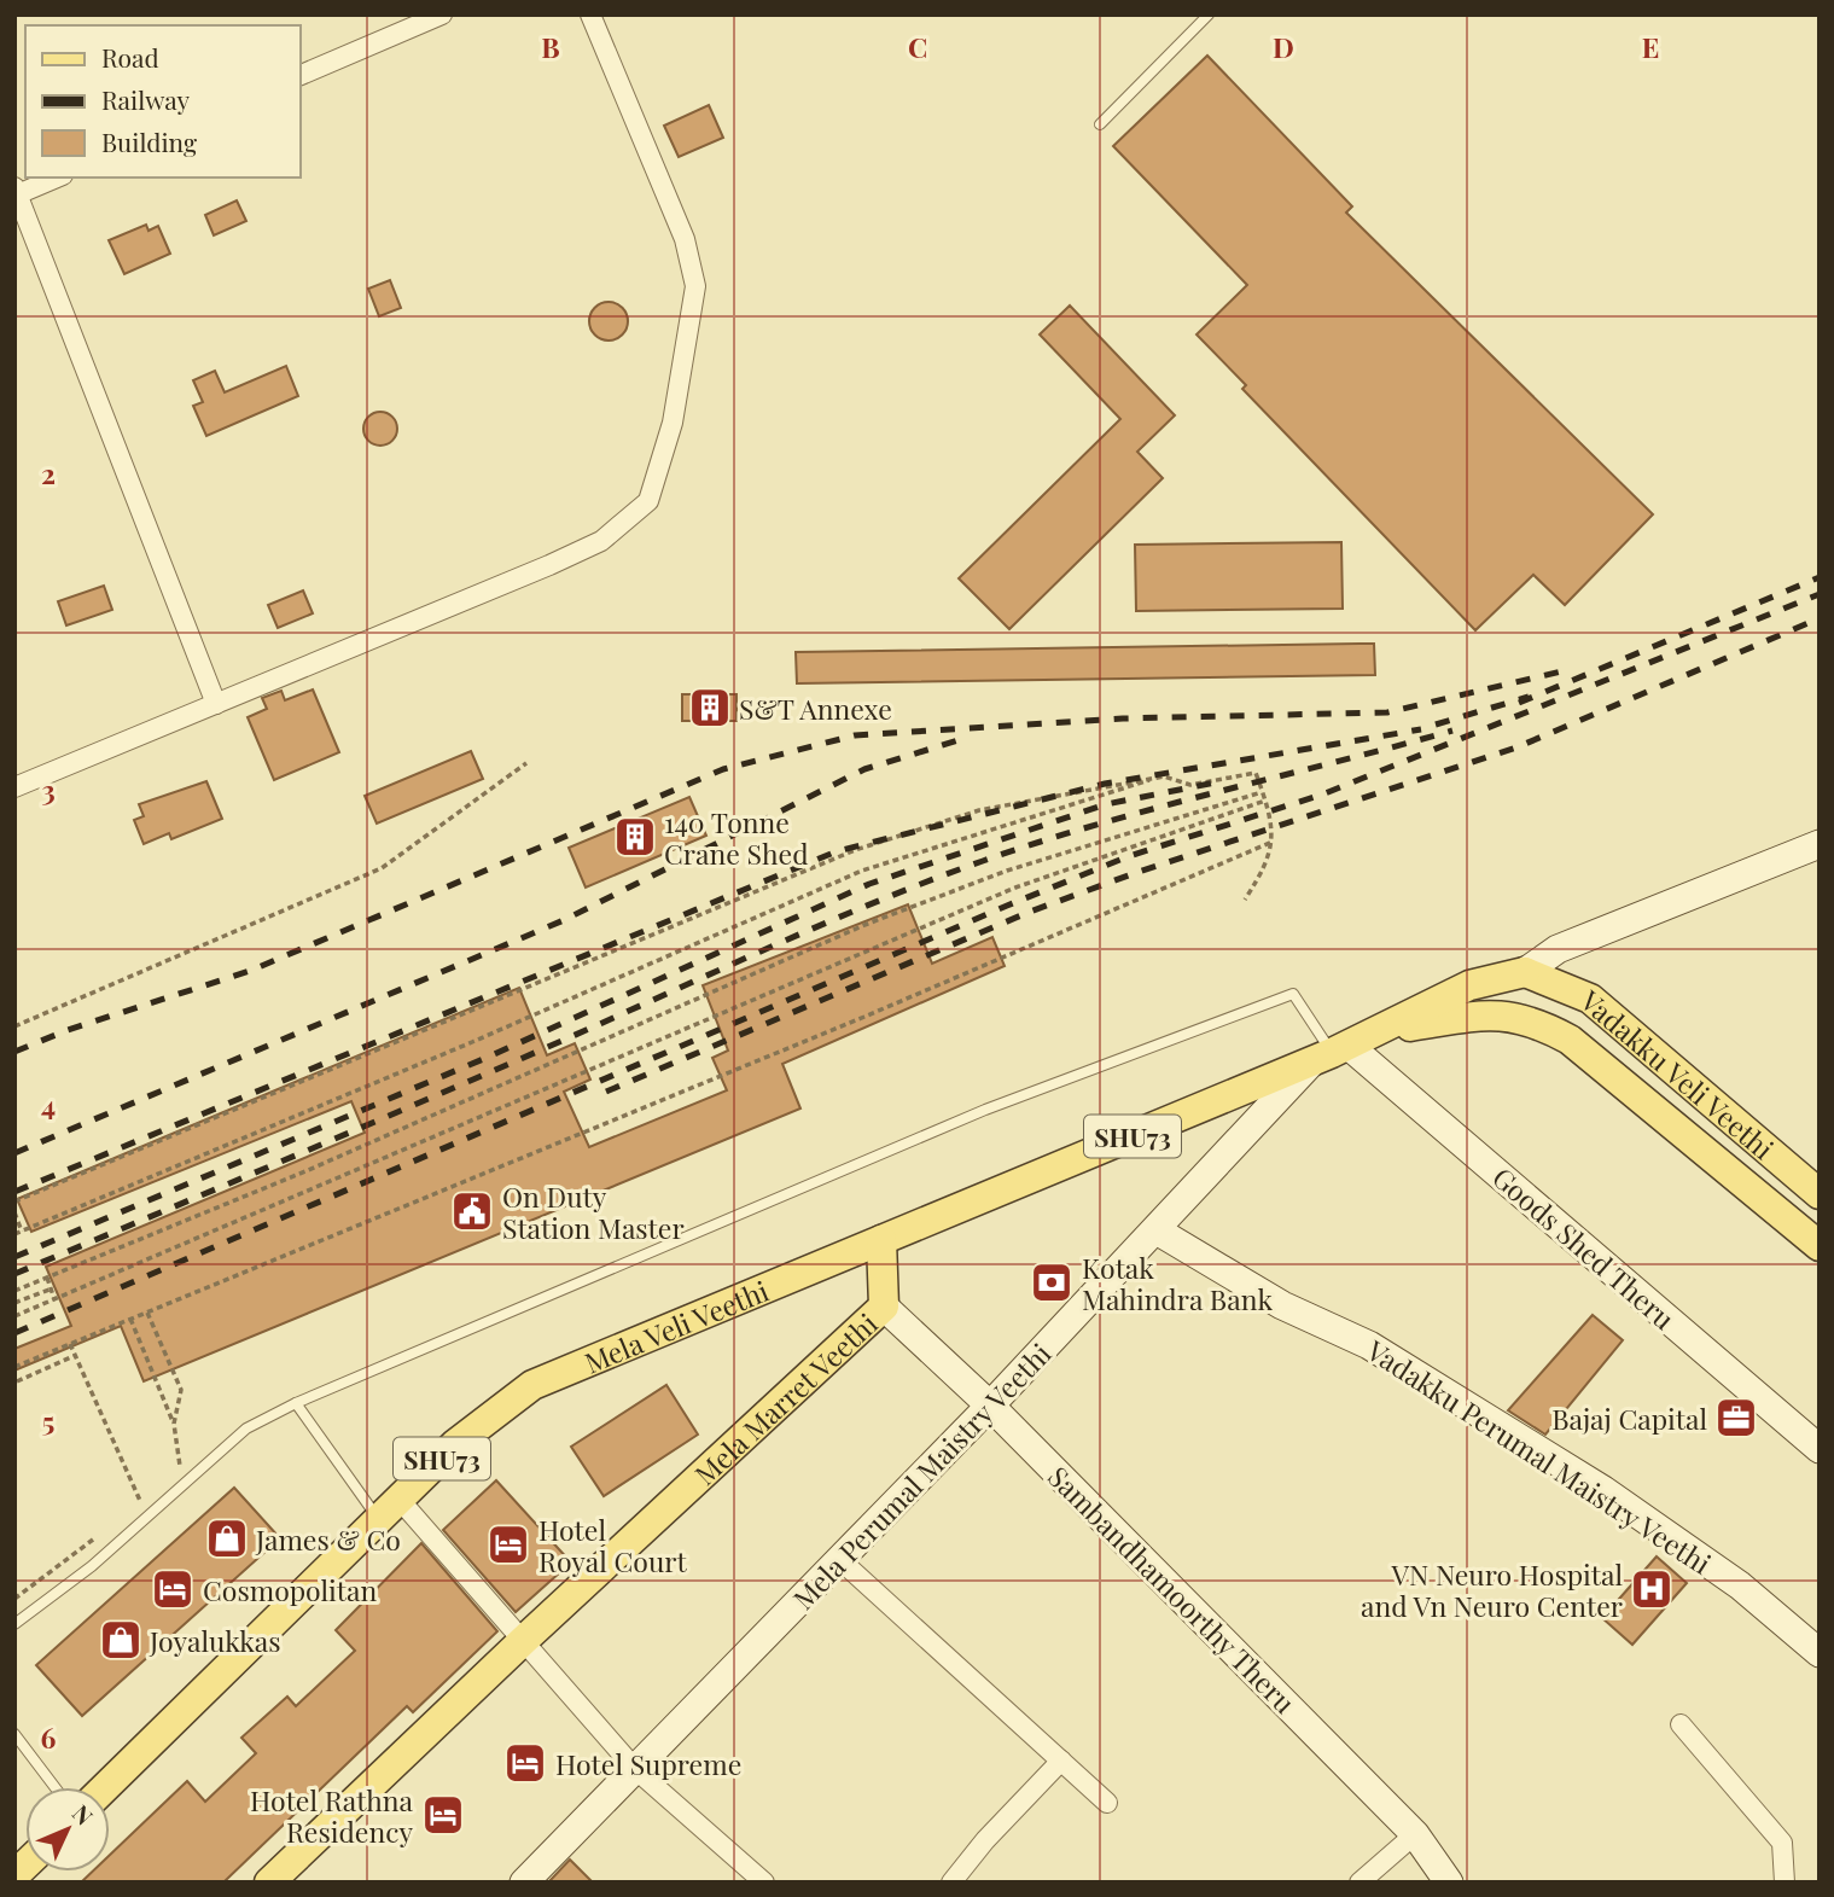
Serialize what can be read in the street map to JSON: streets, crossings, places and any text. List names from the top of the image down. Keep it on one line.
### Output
{"streets":{"main road":["Vadakku Veli Veethi","SHU73","Mela Veli Veethi","Mela Marret Veethi"],"street":["Goods Shed Theru","Vadakku Perumal Maistry Veethi","Mela Perumal Maistry Veethi","Sambandhamoorthy Theru"]},"crossings":[["Vadakku Veli Veethi","Mela Veli Veethi"],["Goods Shed Theru","Mela Veli Veethi"],["Goods Shed Theru","Mela Perumal Maistry Veethi"],["Mela Veli Veethi","Mela Marret Veethi"],["Mela Veli Veethi","Mela Perumal Maistry Veethi"],["Mela Marret Veethi","Sambandhamoorthy Theru"],["Vadakku Perumal Maistry Veethi","Mela Perumal Maistry Veethi"],["Mela Perumal Maistry Veethi","Sambandhamoorthy Theru"]],"places":{"building":["S&T Annexe","140 Tonne Crane Shed"],"public building":["On Duty Station Master"],"bank":["Kotak Mahindra Bank"],"office":["Bajaj Capital"],"shop":["James & Co","Joyalukkas"],"hotel":["Hotel Royal Court","Cosmopolitan","Hotel Supreme","Hotel Rathna Residency"],"hospital":["VN Neuro Hospital and Vn Neuro Center"]},"legend":["Road","Railway","Building"],"north":"top right","grid":{"columns":["B","C","D","E"],"rows":["2","3","4","5","6"]}}
